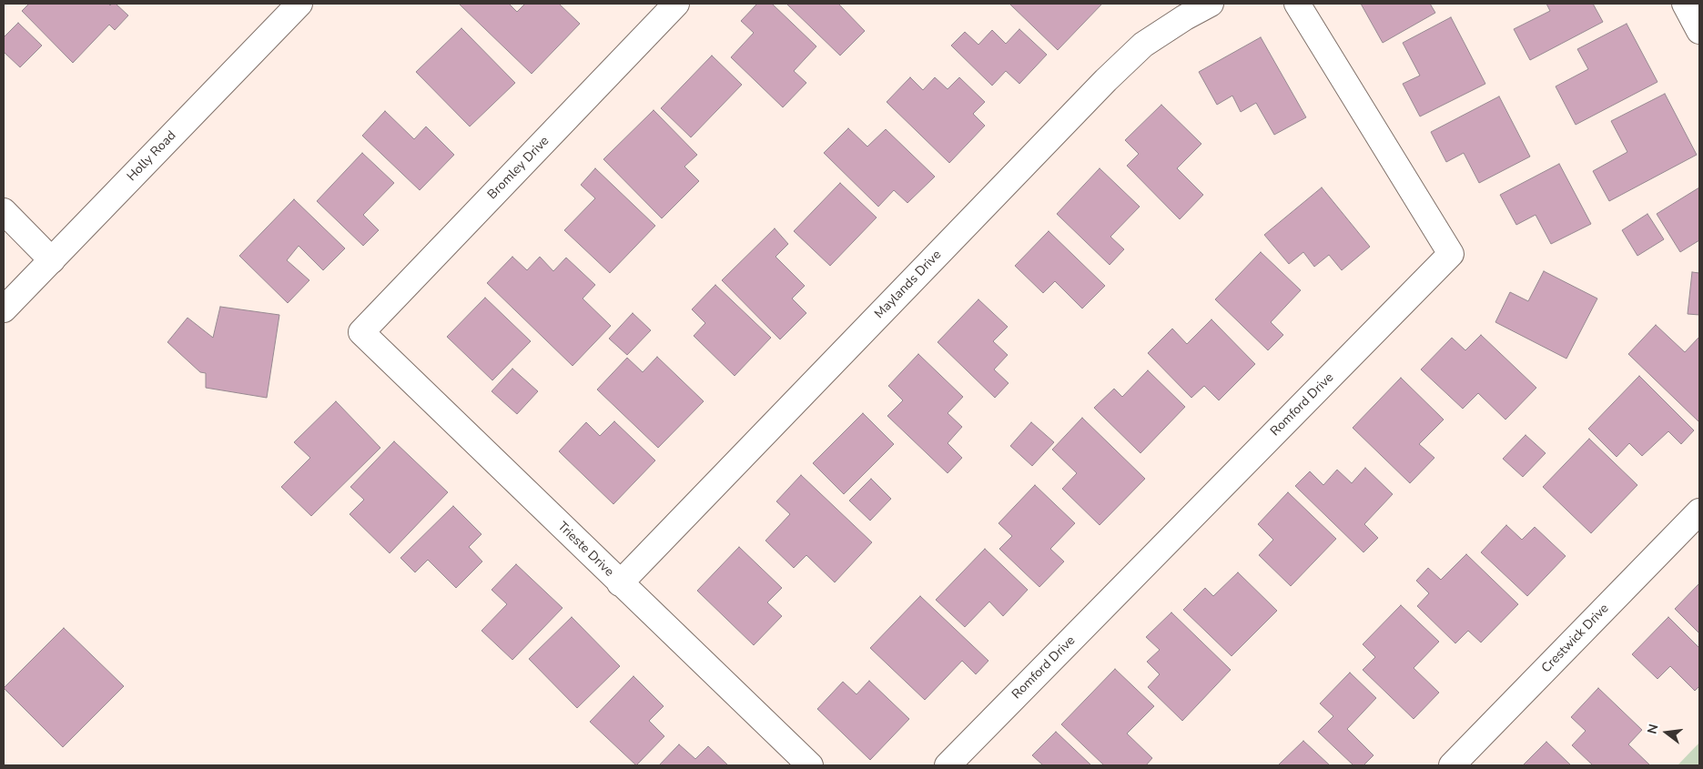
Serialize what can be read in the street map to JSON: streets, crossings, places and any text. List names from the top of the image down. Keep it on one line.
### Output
{"streets":{"street":["Holly Road","Bromley Drive","Maylands Drive","Romford Drive","Trieste Drive","Crestwick Drive"]},"crossings":[["Bromley Drive","Trieste Drive"],["Maylands Drive","Trieste Drive"]],"north":"left"}
